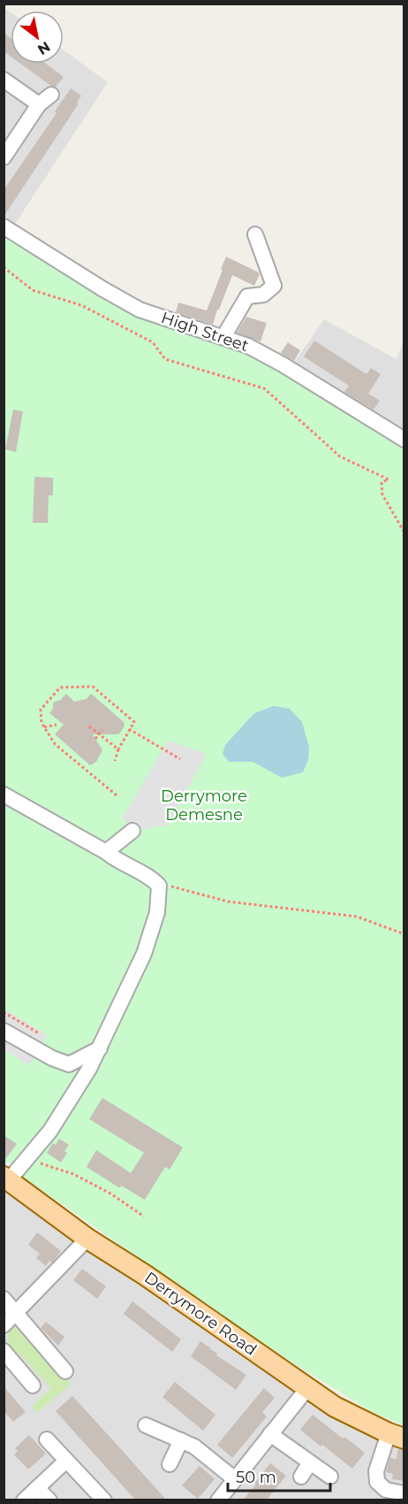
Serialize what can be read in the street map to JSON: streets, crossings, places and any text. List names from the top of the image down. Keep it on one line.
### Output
{"streets":{"main road":["Derrymore Road"],"street":["High Street"]},"parks":["Derrymore Demesne"],"scale_bar":"50 m","north":"bottom right"}
